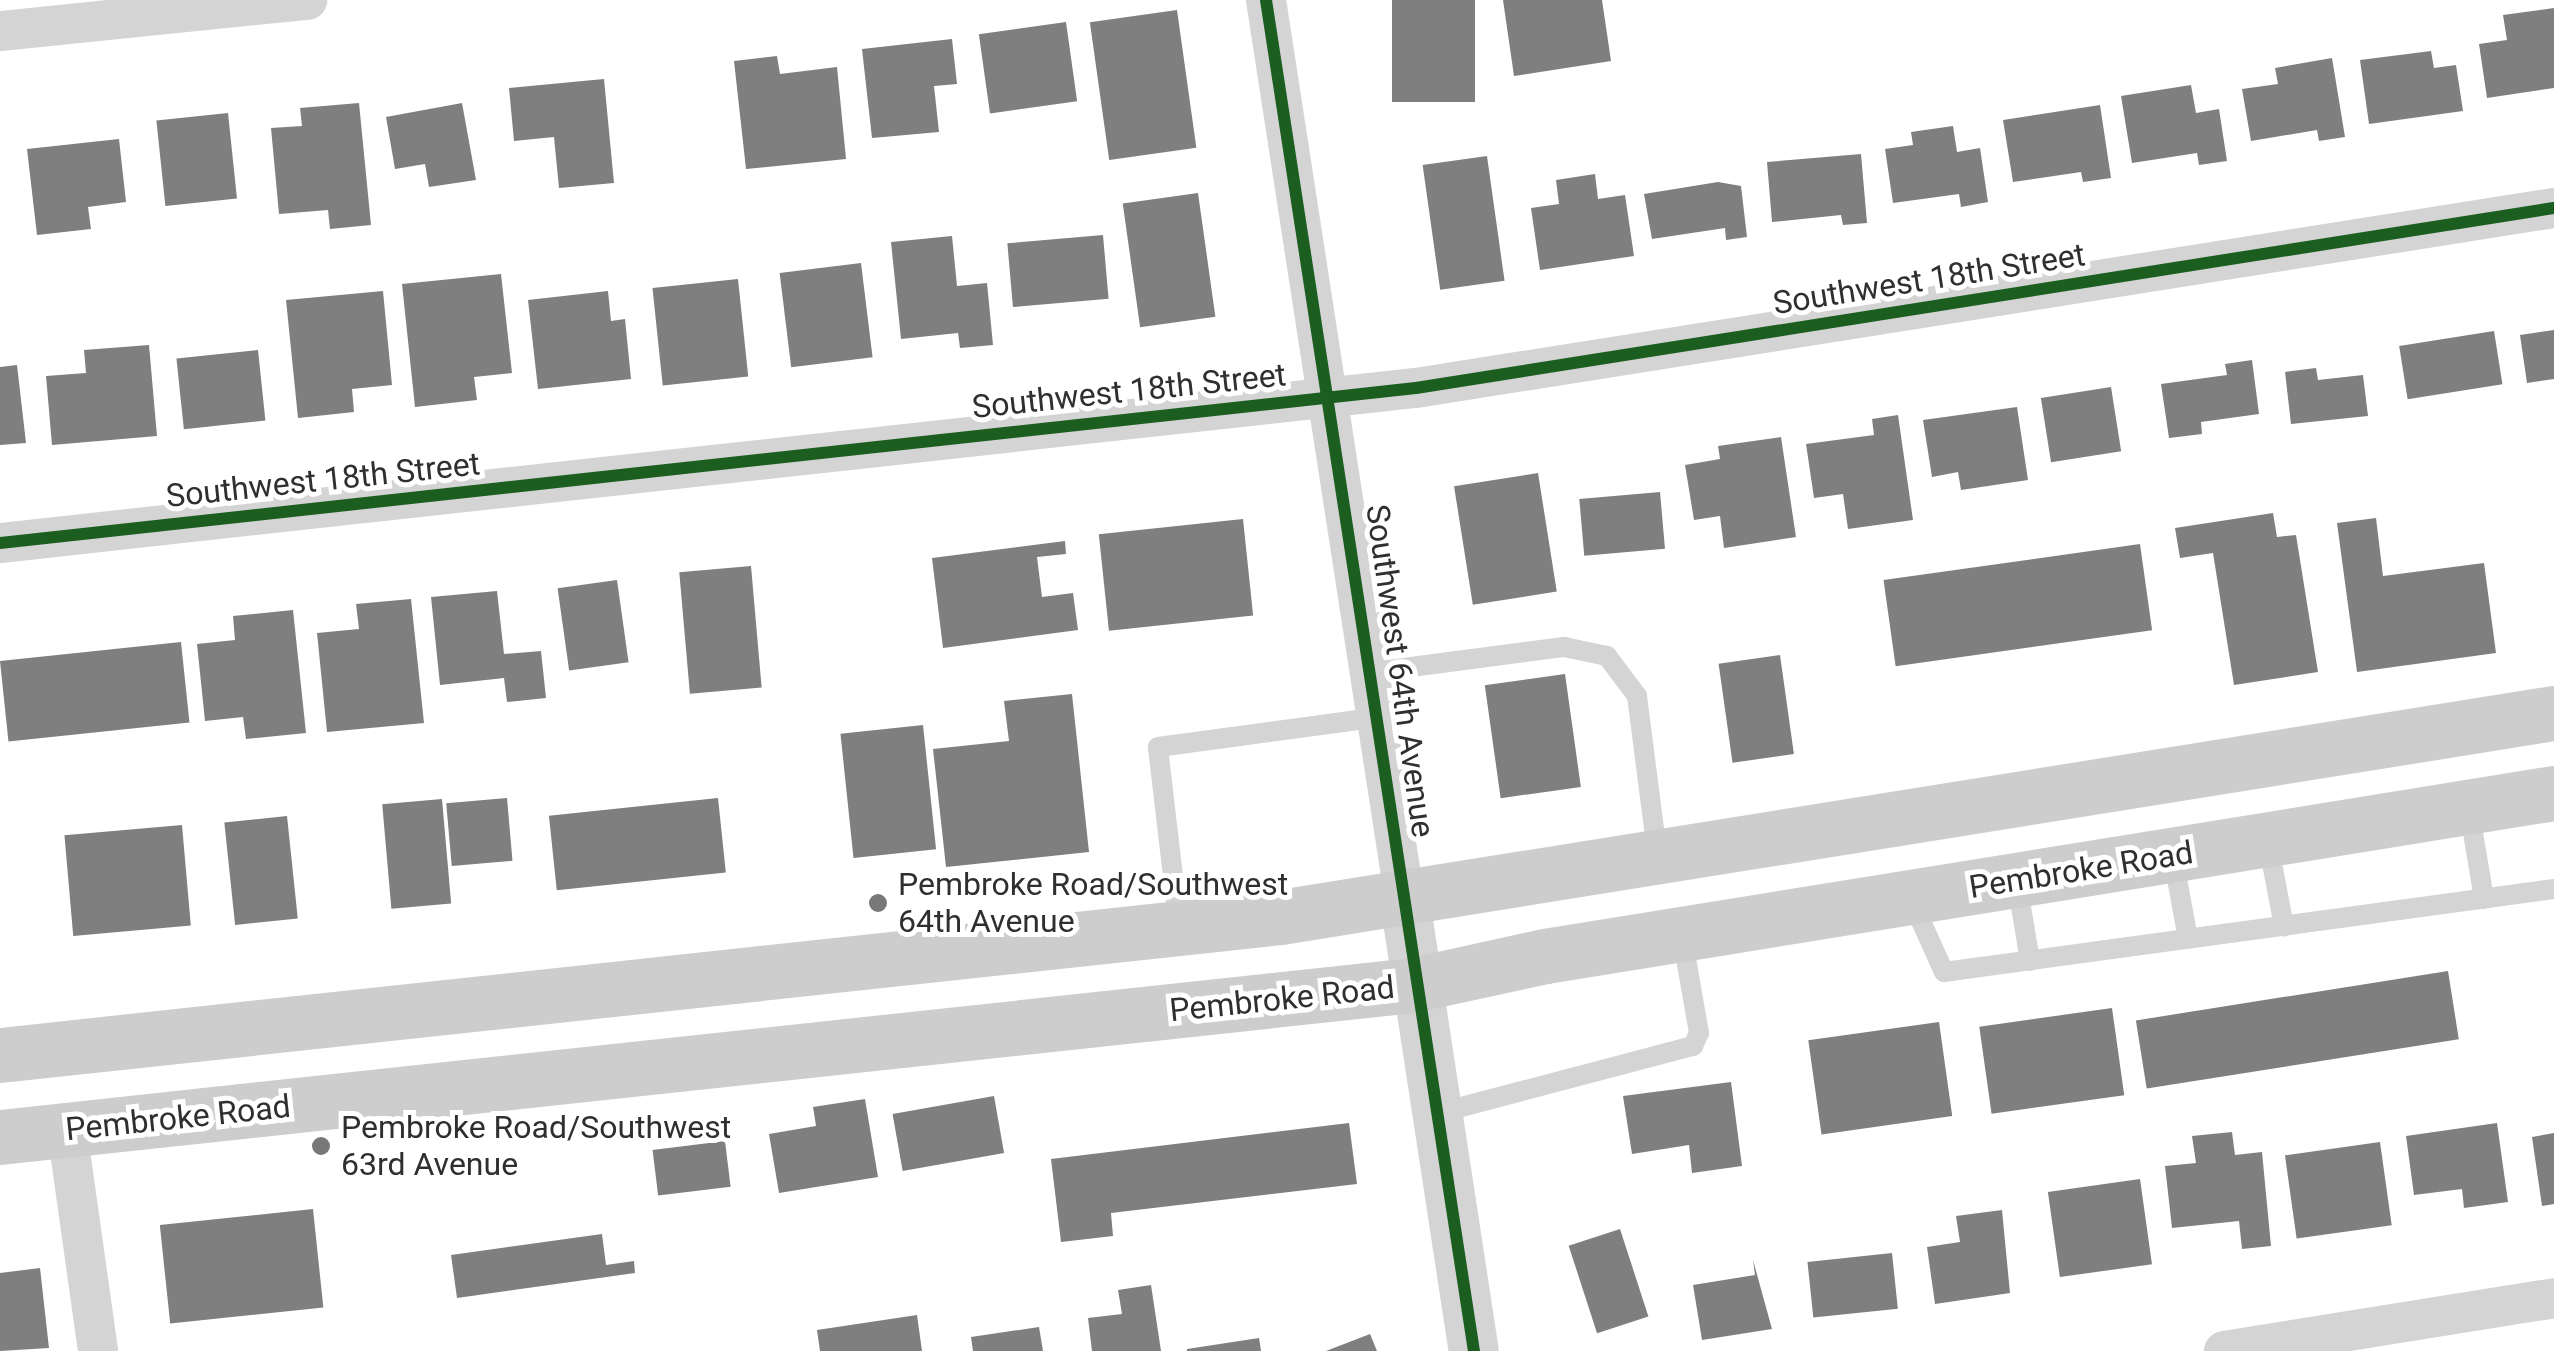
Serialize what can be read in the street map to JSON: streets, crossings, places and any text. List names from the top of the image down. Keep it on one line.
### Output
{"streets":{"main road":["Pembroke Road"],"street":["Southwest 18th Street","Southwest 64th Avenue"]},"crossings":[["Southwest 18th Street","Southwest 64th Avenue"],["Southwest 64th Avenue","Pembroke Road"]],"places":["Pembroke Road/Southwest 64th Avenue","Pembroke Road/Southwest 63rd Avenue"]}
